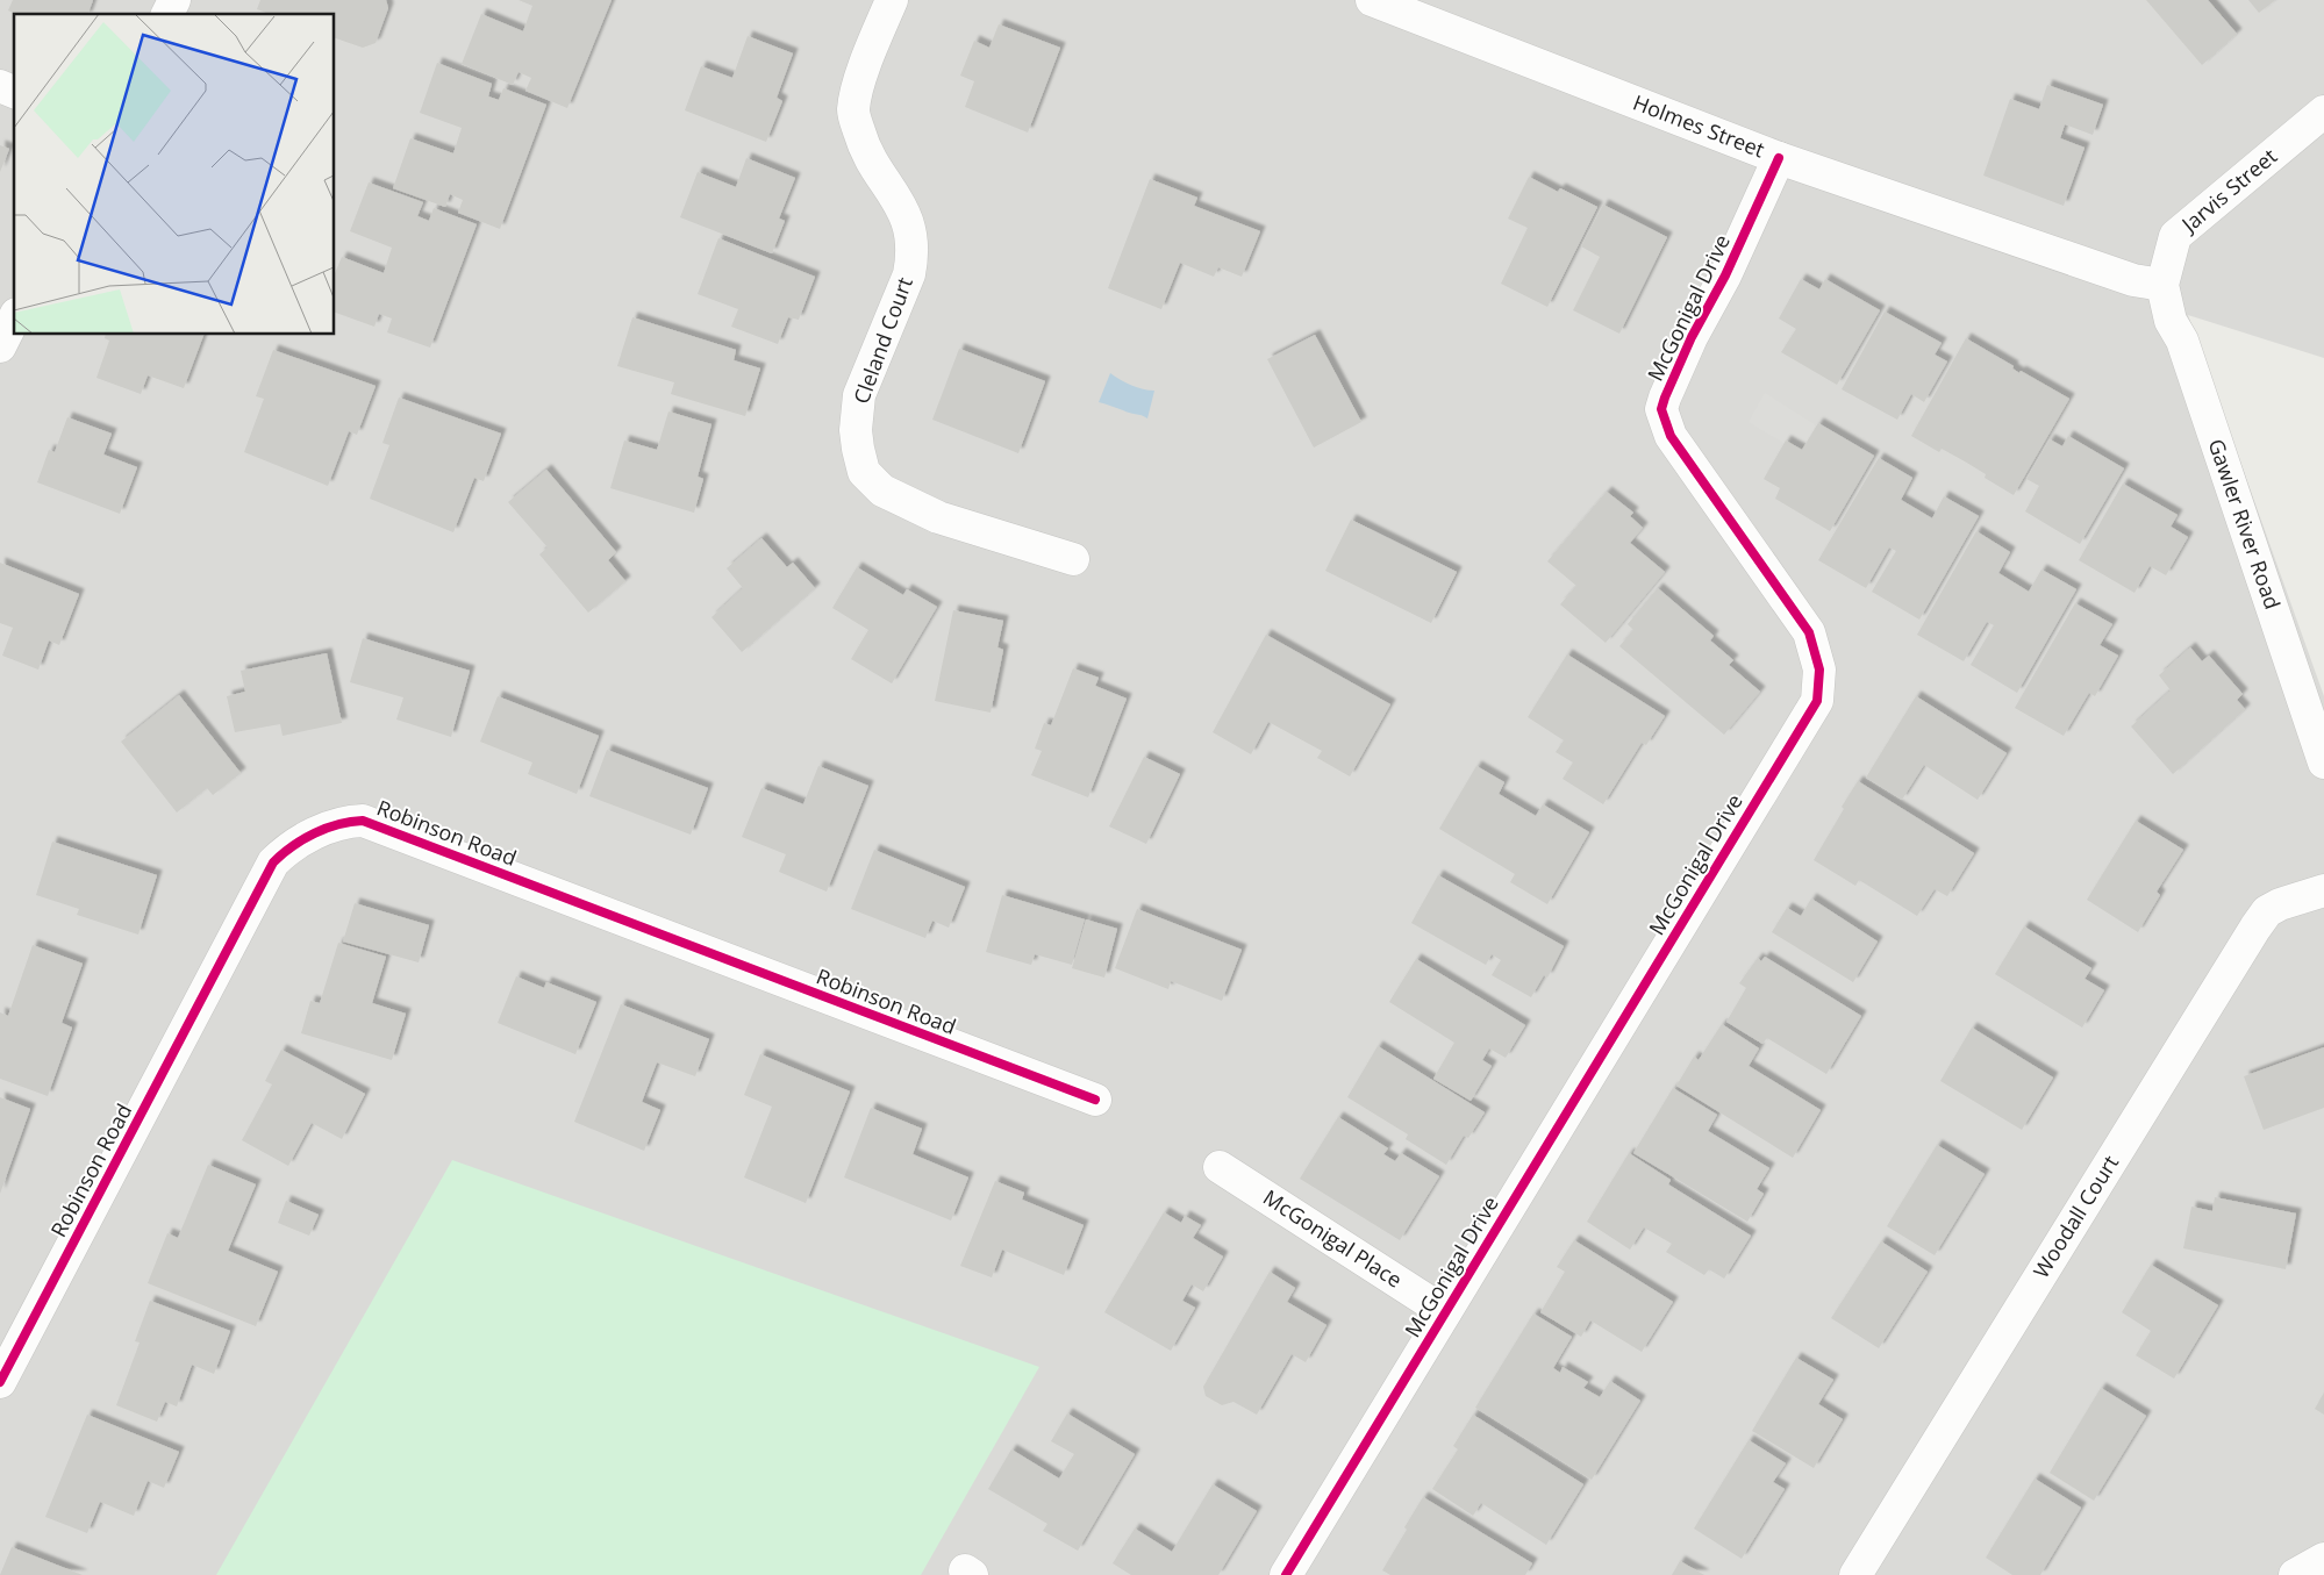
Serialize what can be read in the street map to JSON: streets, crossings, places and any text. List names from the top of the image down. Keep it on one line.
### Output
{"streets":{"street":["Holmes Street","Jarvis Street","McGonigal Drive","Cleland Court","Gawler River Road","Robinson Road","Woodall Court","McGonigal Place"]},"crossings":[["Holmes Street","Jarvis Street"],["Holmes Street","McGonigal Drive"],["Holmes Street","Gawler River Road"],["Jarvis Street","Gawler River Road"],["McGonigal Drive","McGonigal Place"]]}
